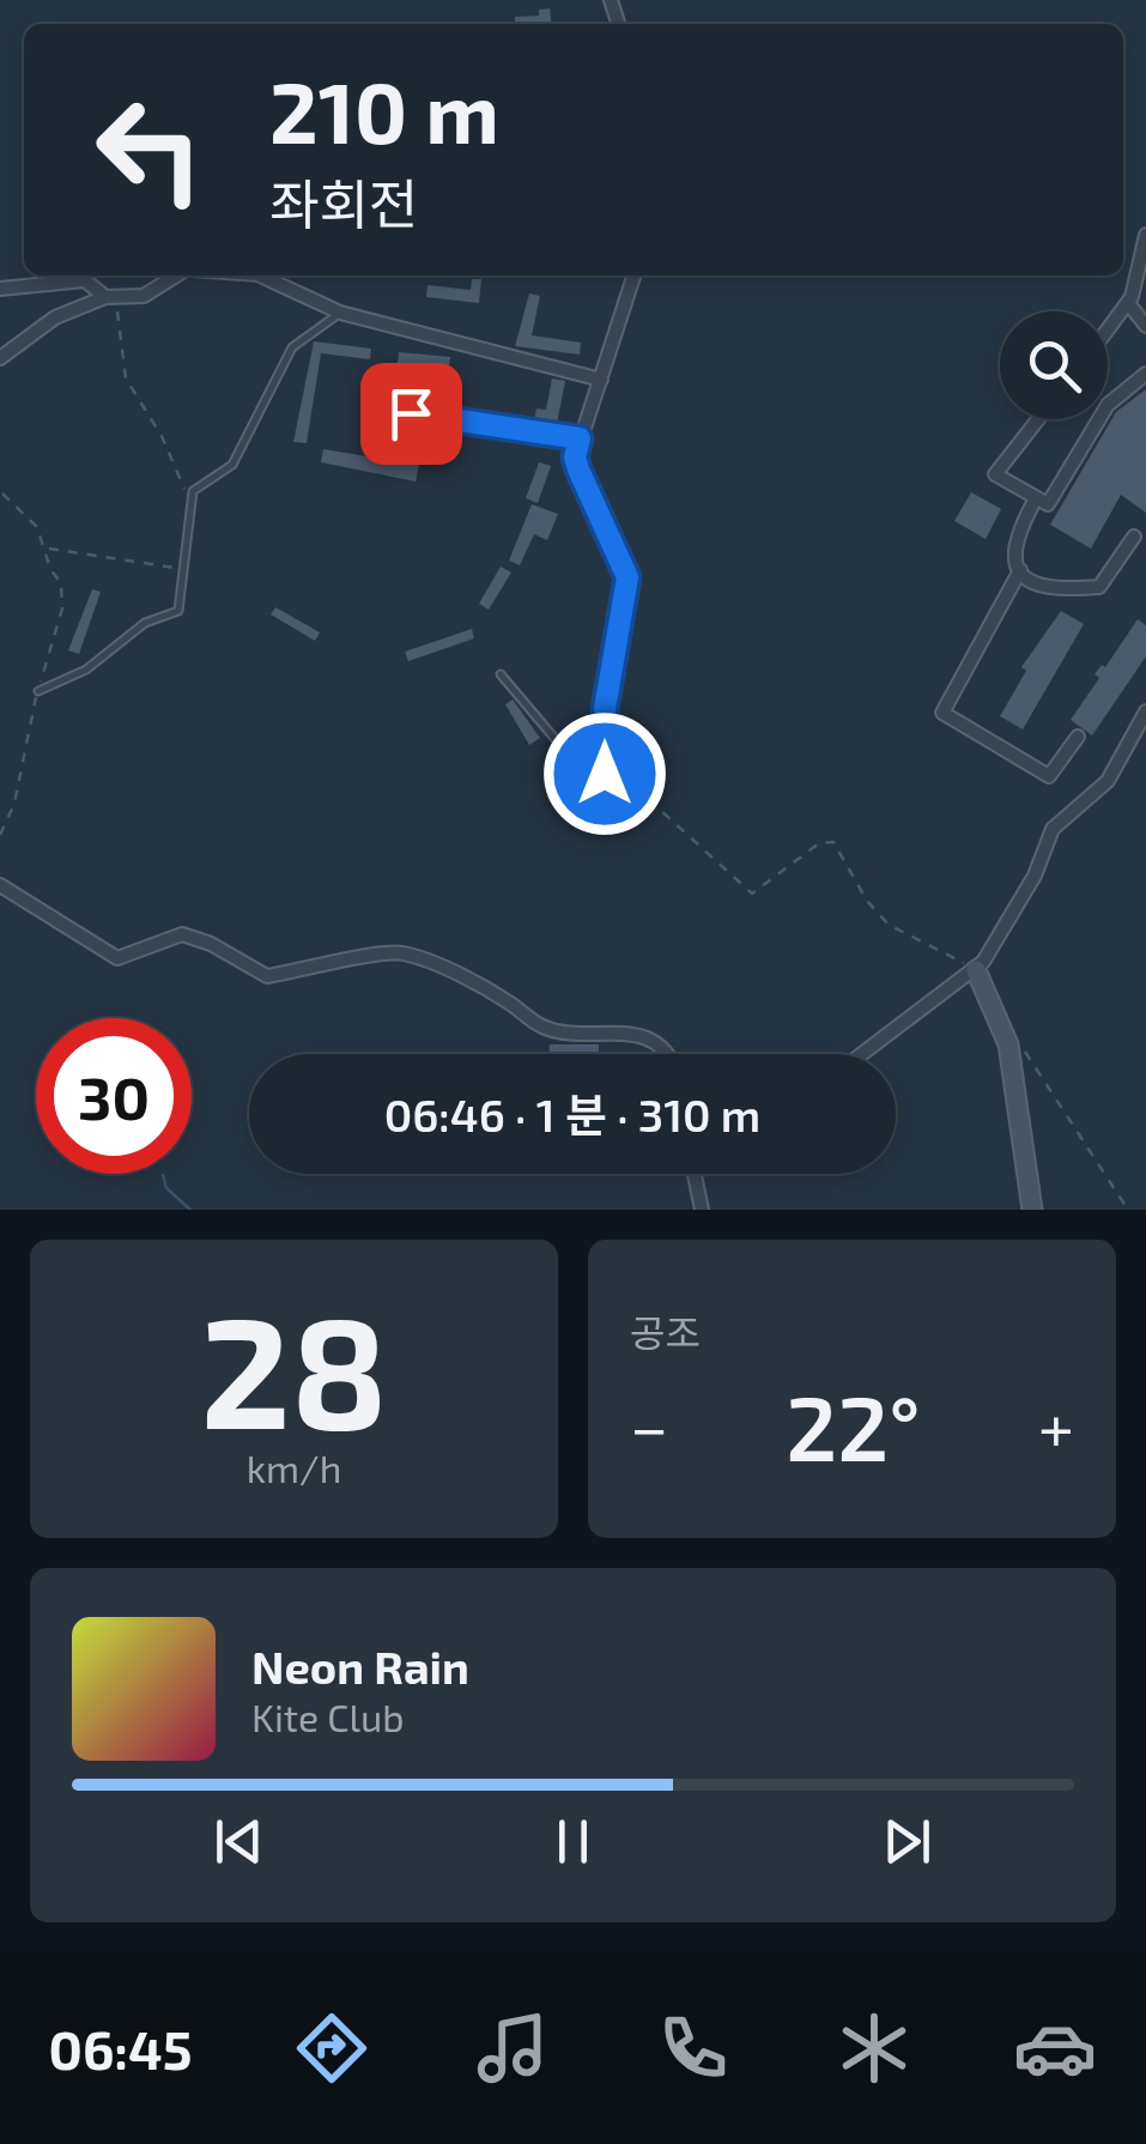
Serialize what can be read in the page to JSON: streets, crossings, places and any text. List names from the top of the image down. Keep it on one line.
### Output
{"page":{"turn":["210 m","좌회전"],"limit":"30","trip":"06:46 · 1 분 · 310 m","tile":[["28","km/h"],"공조"],"heat":["−","22°","+"],"song":["Neon Rain","Kite Club"],"tabs":"06:45"}}
